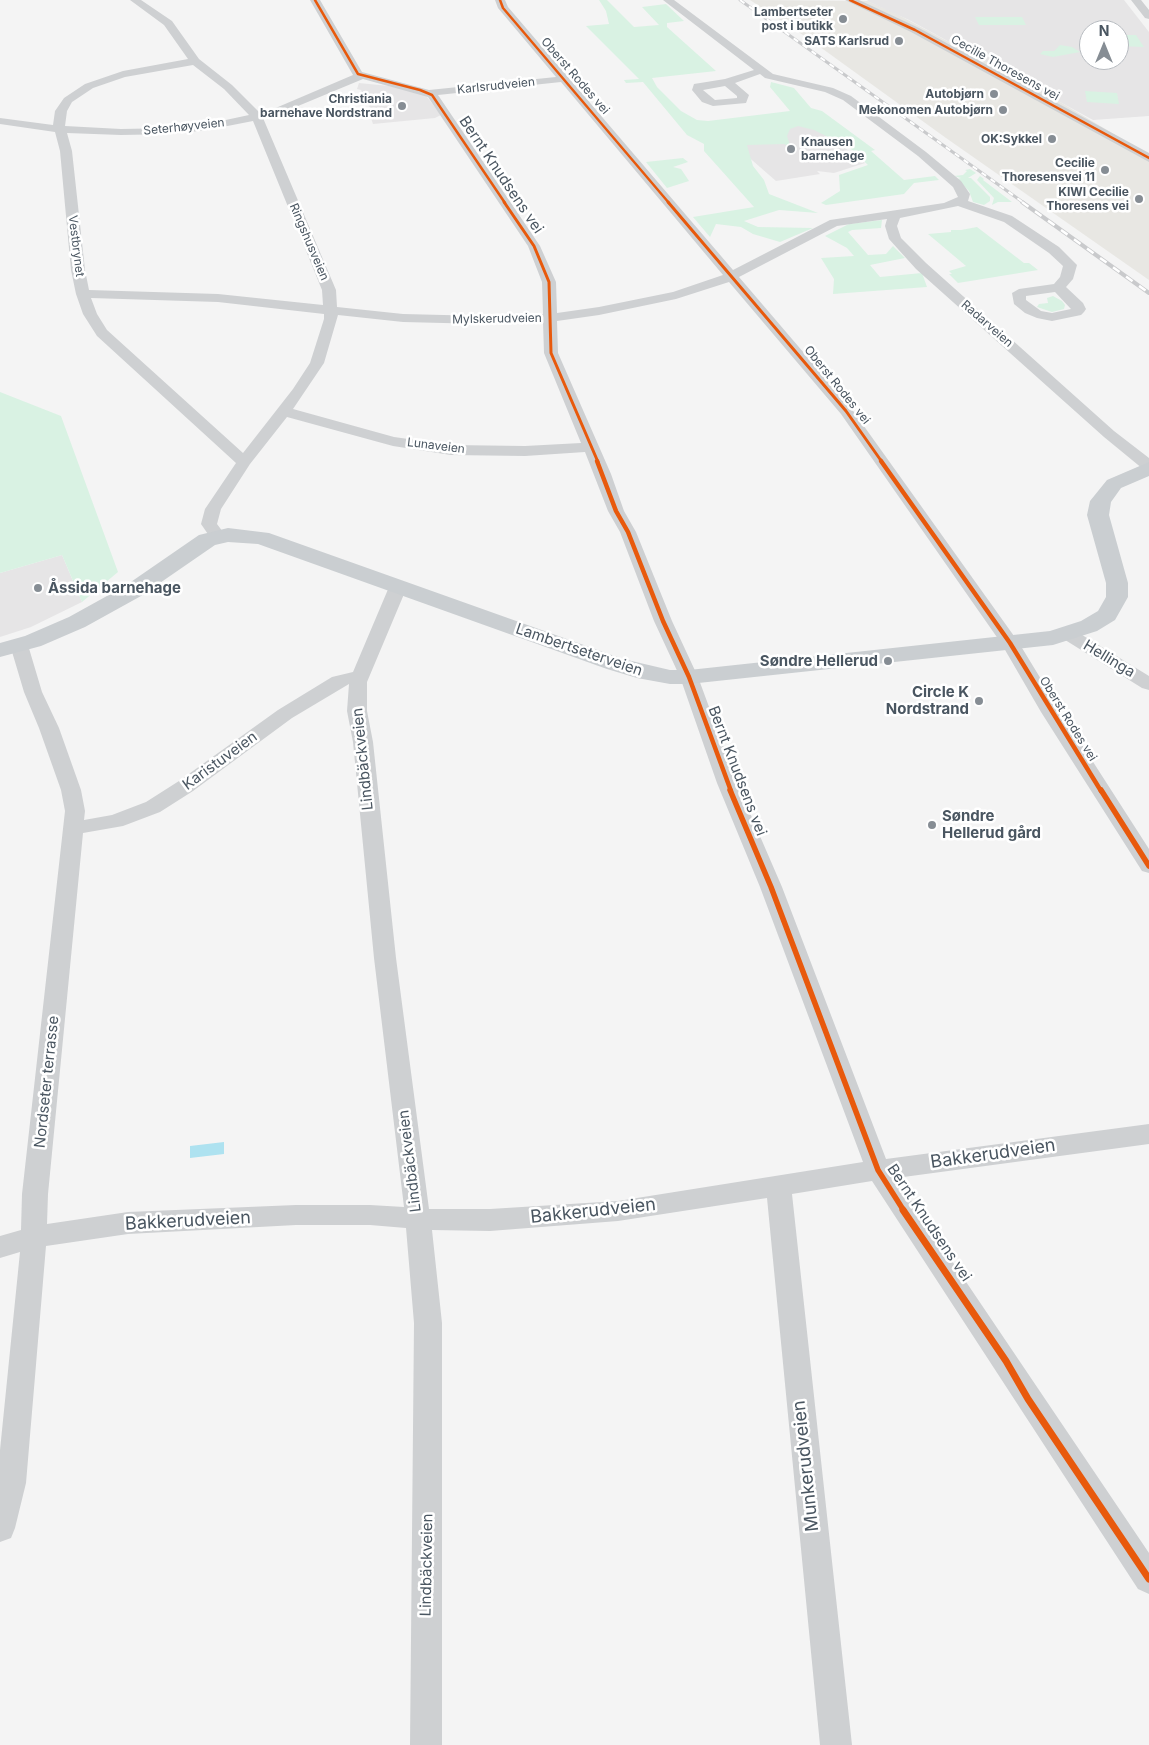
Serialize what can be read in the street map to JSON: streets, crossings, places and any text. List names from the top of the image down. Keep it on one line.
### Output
{"streets":{"main road":["Lambertseterveien"],"street":["Cecilie Thoresens vei","Oberst Rodes vei","Karlsrudveien","Seterhøyveien","Bernt Knudsens vei","Ringshusveien","Vestbrynet","Mylskerudveien","Radarveien","Lunaveien","Hellinga","Lindbäckveien","Karistuveien","Nordseter terrasse","Bakkerudveien","Munkerudveien"]},"crossings":[["Oberst Rodes vei","Karlsrudveien"],["Oberst Rodes vei","Mylskerudveien"],["Oberst Rodes vei","Lambertseterveien"],["Karlsrudveien","Bernt Knudsens vei"],["Seterhøyveien","Ringshusveien"],["Seterhøyveien","Vestbrynet"],["Bernt Knudsens vei","Mylskerudveien"],["Bernt Knudsens vei","Lunaveien"],["Bernt Knudsens vei","Lambertseterveien"],["Bernt Knudsens vei","Bakkerudveien"],["Ringshusveien","Vestbrynet"],["Ringshusveien","Mylskerudveien"],["Ringshusveien","Lunaveien"],["Ringshusveien","Lambertseterveien"],["Vestbrynet","Mylskerudveien"],["Mylskerudveien","Radarveien"],["Radarveien","Lambertseterveien"],["Lambertseterveien","Hellinga"],["Lambertseterveien","Lindbäckveien"],["Lambertseterveien","Nordseter terrasse"],["Lindbäckveien","Karistuveien"],["Lindbäckveien","Bakkerudveien"],["Karistuveien","Nordseter terrasse"],["Nordseter terrasse","Bakkerudveien"],["Bakkerudveien","Munkerudveien"]],"places":["Lambertseter post i butikk","SATS Karlsrud","Autobjørn","Christiania barnehave Nordstrand","Mekonomen Autobjørn","OK:Sykkel","Knausen barnehage","Cecilie Thoresensvei 11","KIWI Cecilie Thoresens vei","Åssida barnehage","Søndre Hellerud","Circle K Nordstrand","Søndre Hellerud gård"],"north":"top"}
